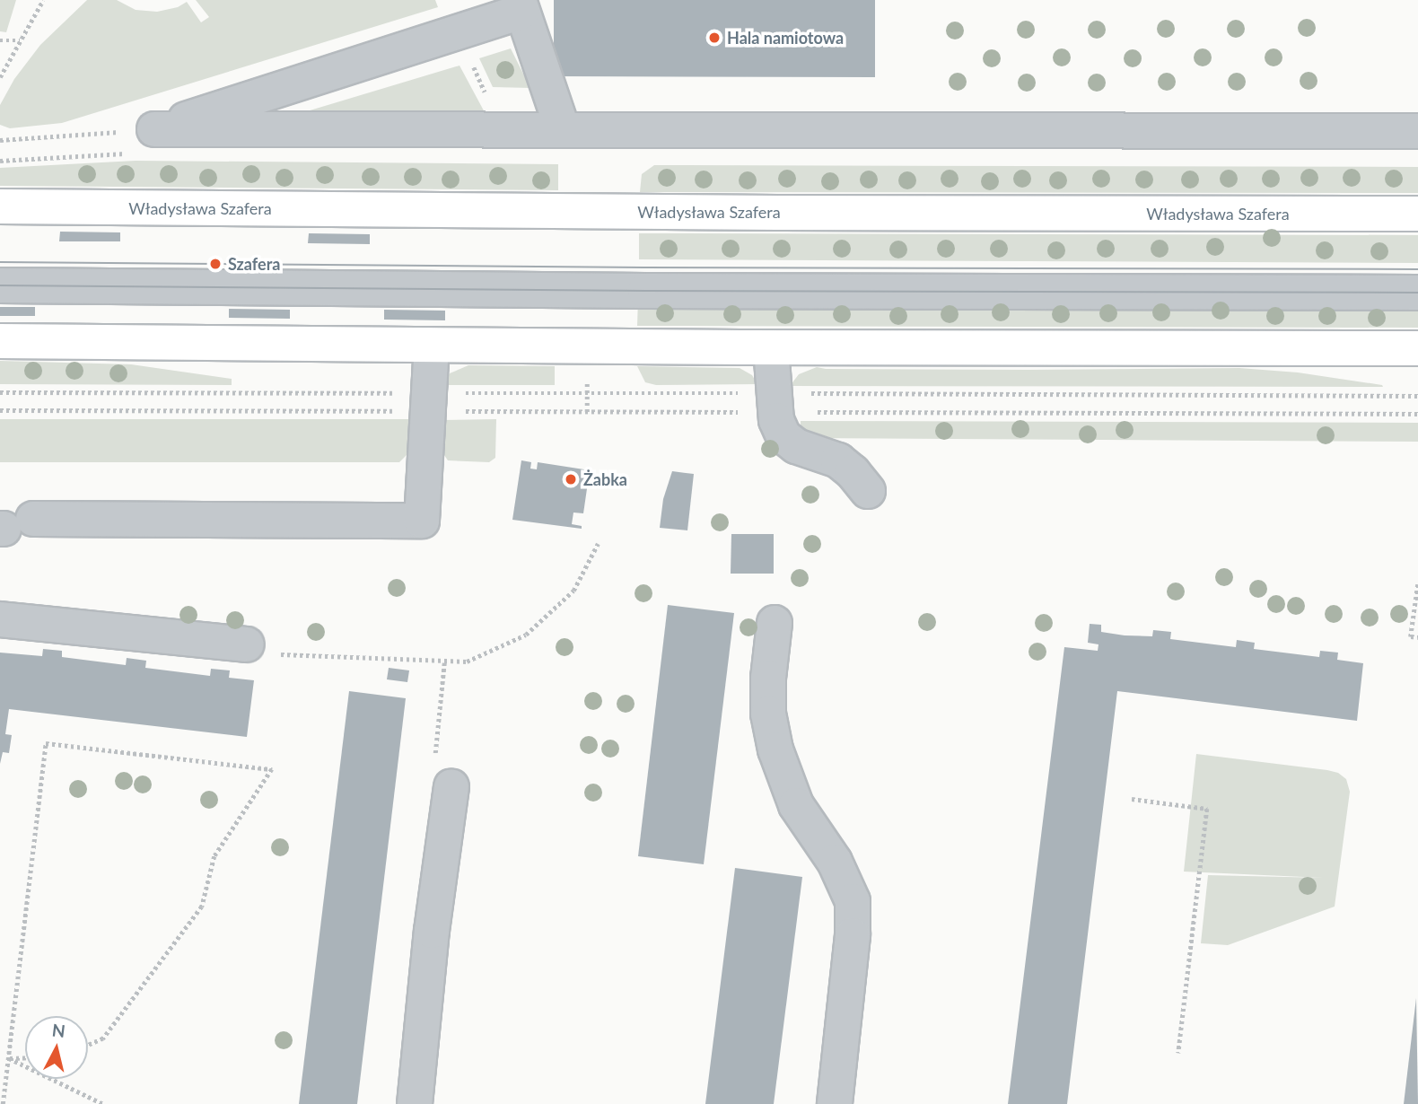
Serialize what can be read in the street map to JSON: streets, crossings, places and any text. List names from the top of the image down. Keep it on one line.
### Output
{"streets":{"main road":["Władysława Szafera"]},"places":["Hala namiotowa","Szafera","Żabka"],"north":"top"}
